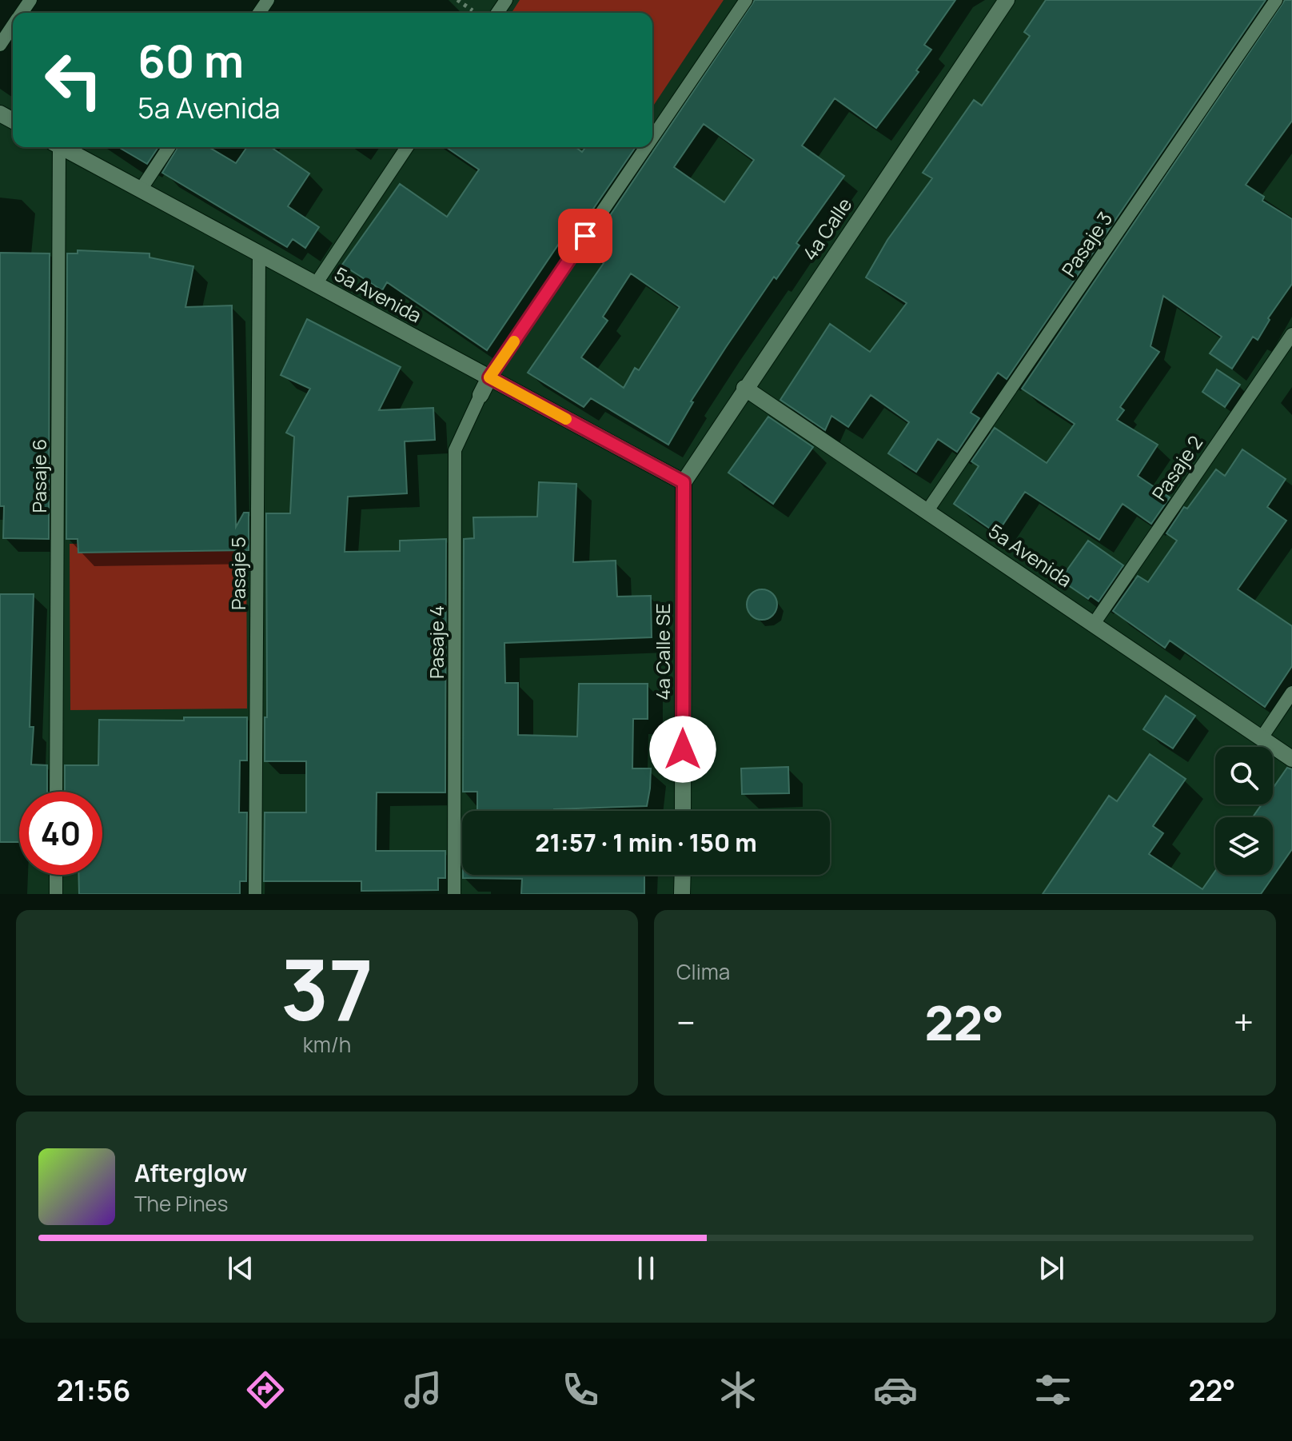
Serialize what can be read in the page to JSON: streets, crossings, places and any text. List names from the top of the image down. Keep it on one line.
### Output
{"streets":{"street":["4a Calle","5a Avenida","4a Calle SE"],"lane":["Pasaje 3","Pasaje 2","Pasaje 6","Pasaje 5","Pasaje 4"]},"crossings":[["4a Calle","5a Avenida"],["4a Calle","4a Calle SE"],["Pasaje 3","5a Avenida"],["5a Avenida","Pasaje 2"],["5a Avenida","Pasaje 5"],["5a Avenida","4a Calle SE"]],"page":{"turn":["60 m","5a Avenida"],"limit":"40","trip":"21:57 · 1 min · 150 m","tile":[["37","km/h"],"Clima"],"heat":["−","22°","+"],"song":["Afterglow","The Pines"],"tabs":["21:56","22°"]}}
